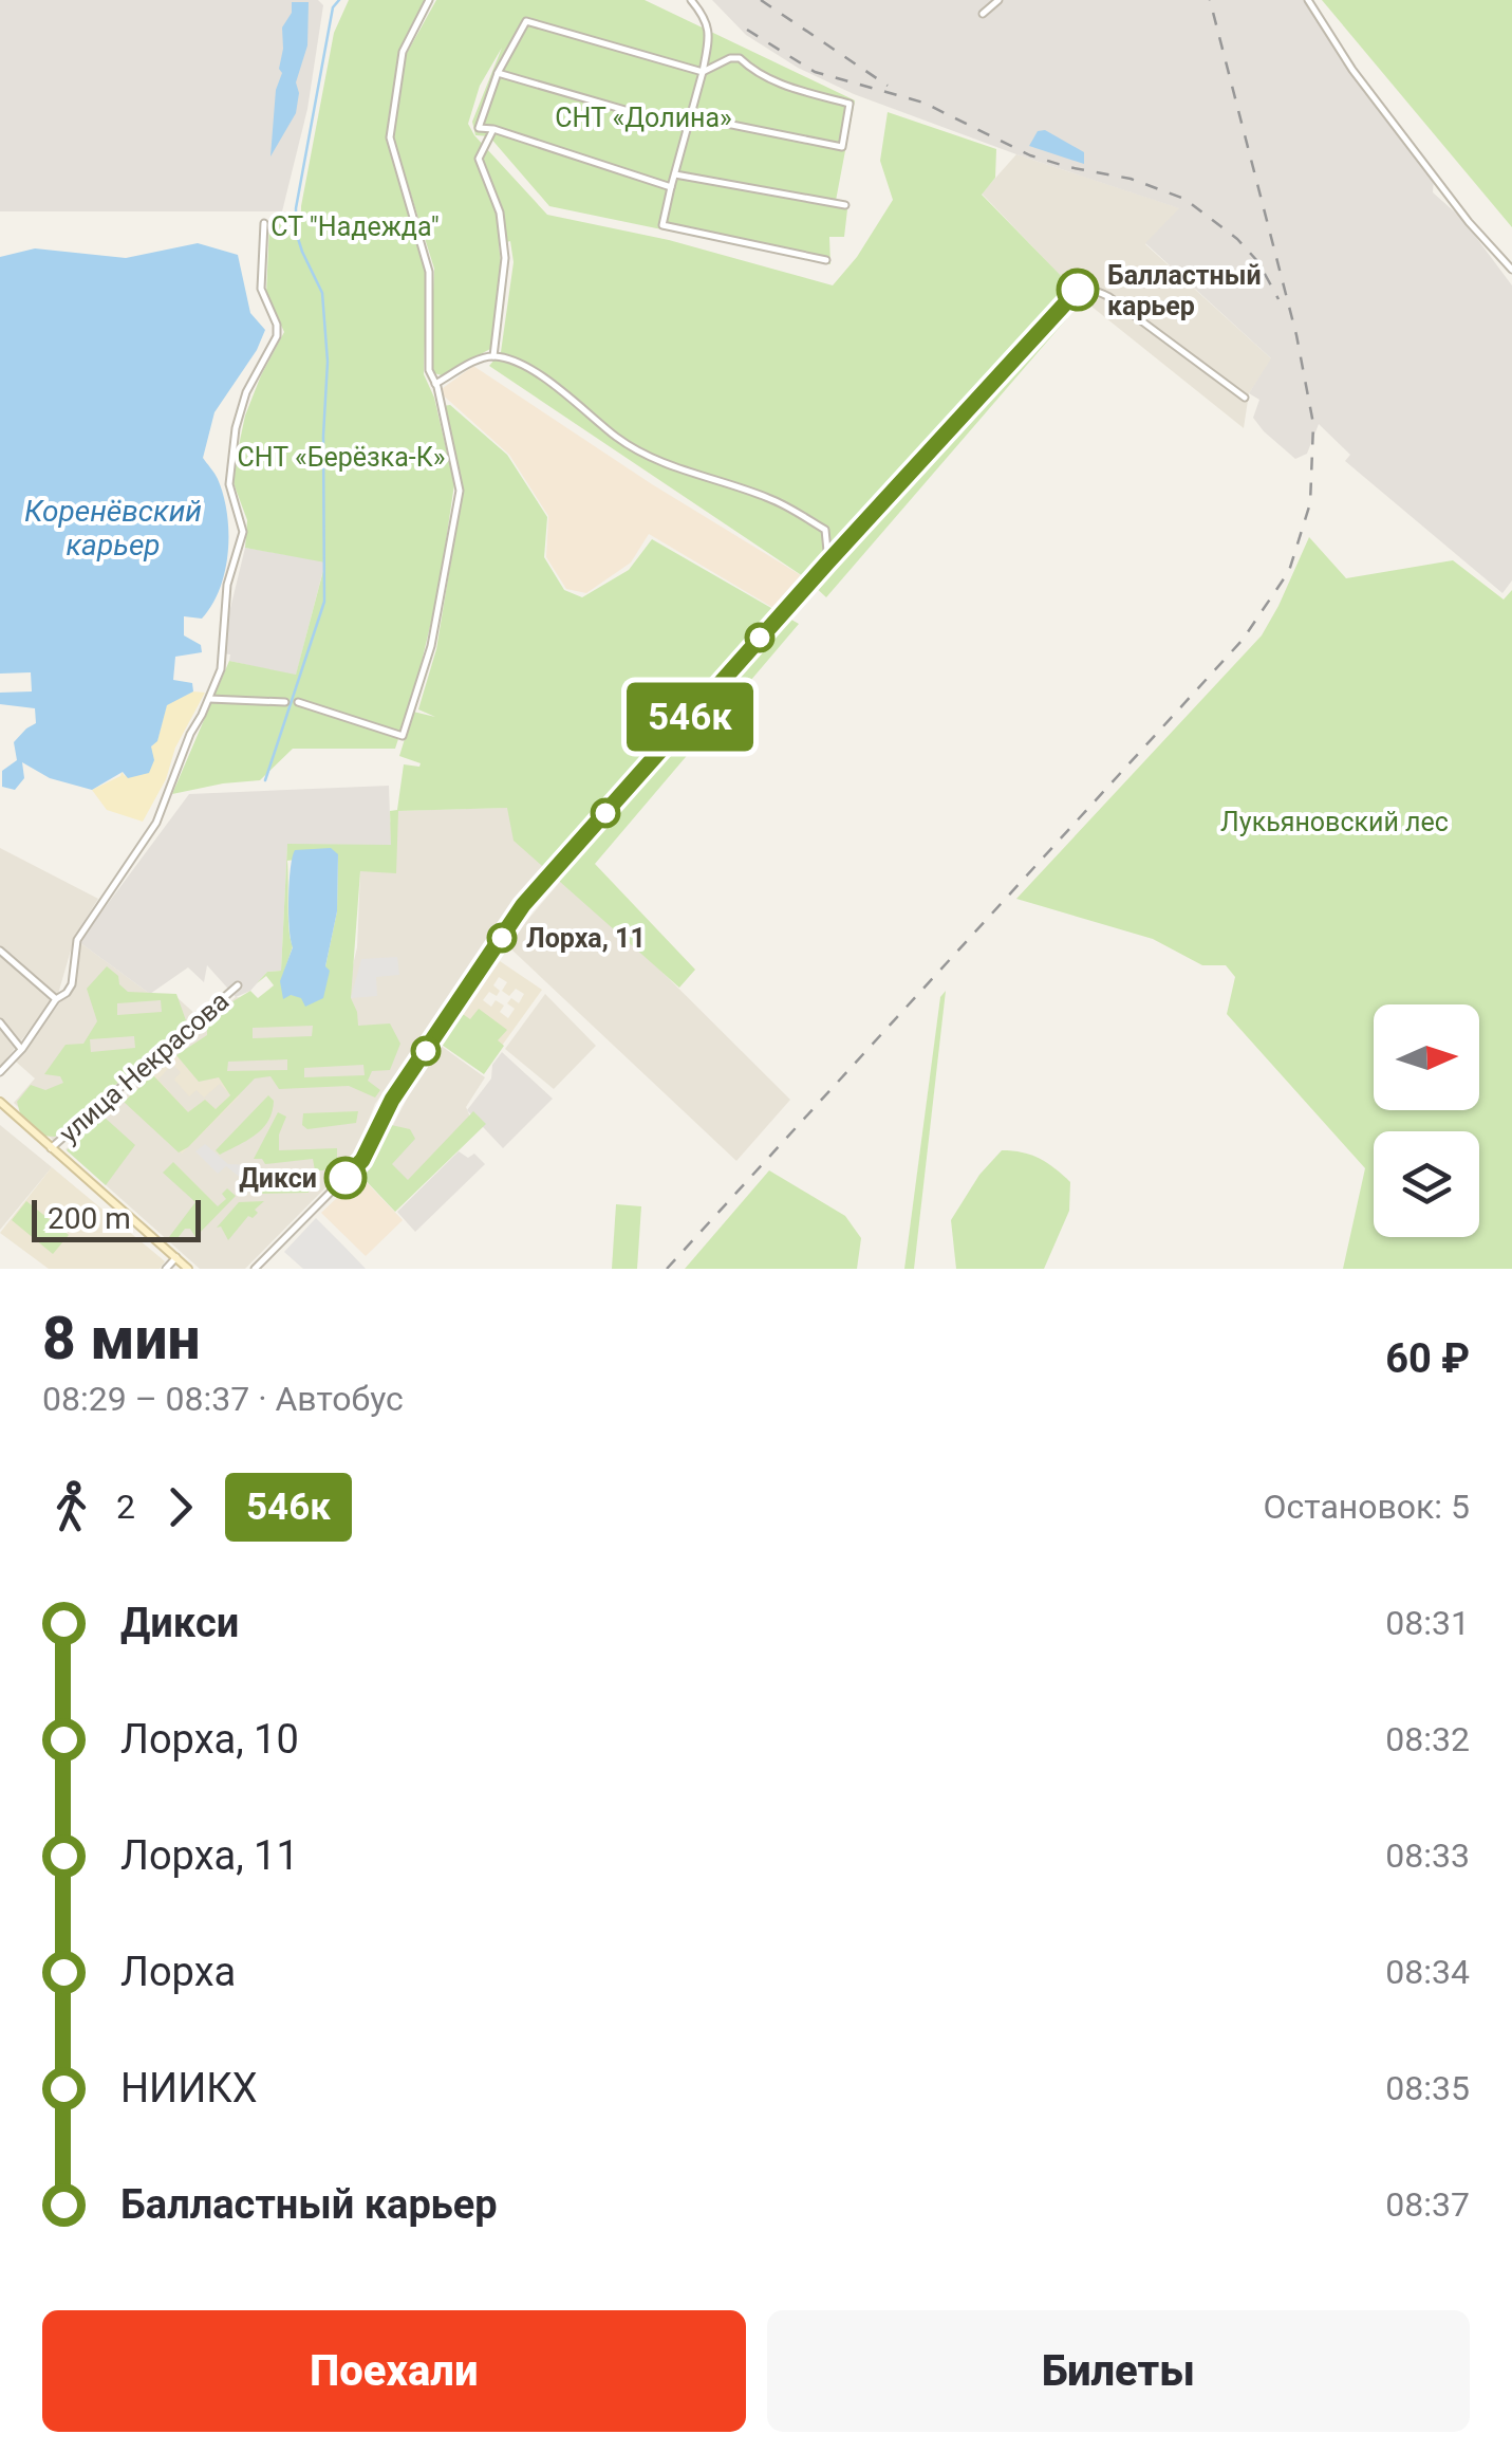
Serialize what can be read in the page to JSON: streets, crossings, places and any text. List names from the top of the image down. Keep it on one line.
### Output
{"streets":{"street":["улица Некрасова"]},"water":["Коренёвский карьер"],"parks":["СНТ «Долина»","СТ \"Надежда\"","СНТ «Берёзка-К»","Лукьяновский лес"],"places":["Балластный карьер","Лорха, 11","Дикси"],"lines":["bus line 546к"],"scale_bar":"200 m","north":"right","page":{"on_map":"546к","scale":"200 m","heading":["8 мин","08:29 – 08:37 · Автобус","60 ₽"],"legs":["2","546к","Остановок: 5"],"list":[{"name":"Дикси","value":"08:31"},{"name":"Лорха, 10","value":"08:32"},{"name":"Лорха, 11","value":"08:33"},{"name":"Лорха","value":"08:34"},{"name":"НИИКХ","value":"08:35"},{"name":"Балластный карьер","value":"08:37"}],"buttons":["Поехали","Билеты"]}}
